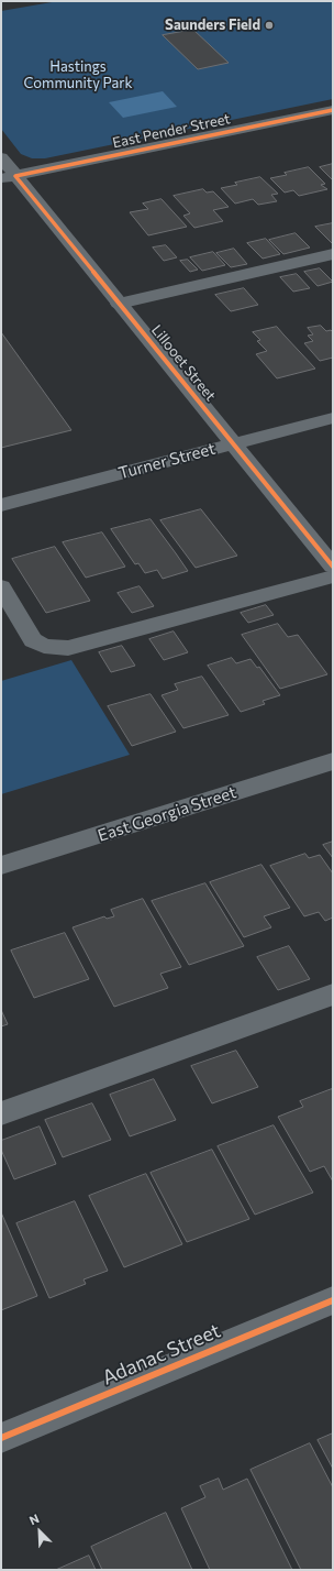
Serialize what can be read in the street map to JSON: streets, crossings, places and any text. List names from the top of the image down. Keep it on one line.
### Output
{"streets":{"street":["East Pender Street","Lillooet Street","Turner Street","East Georgia Street","Adanac Street"]},"crossings":[["East Pender Street","Lillooet Street"],["Lillooet Street","Turner Street"]],"parks":["Hastings Community Park"],"places":["Saunders Field"],"north":"top left"}
